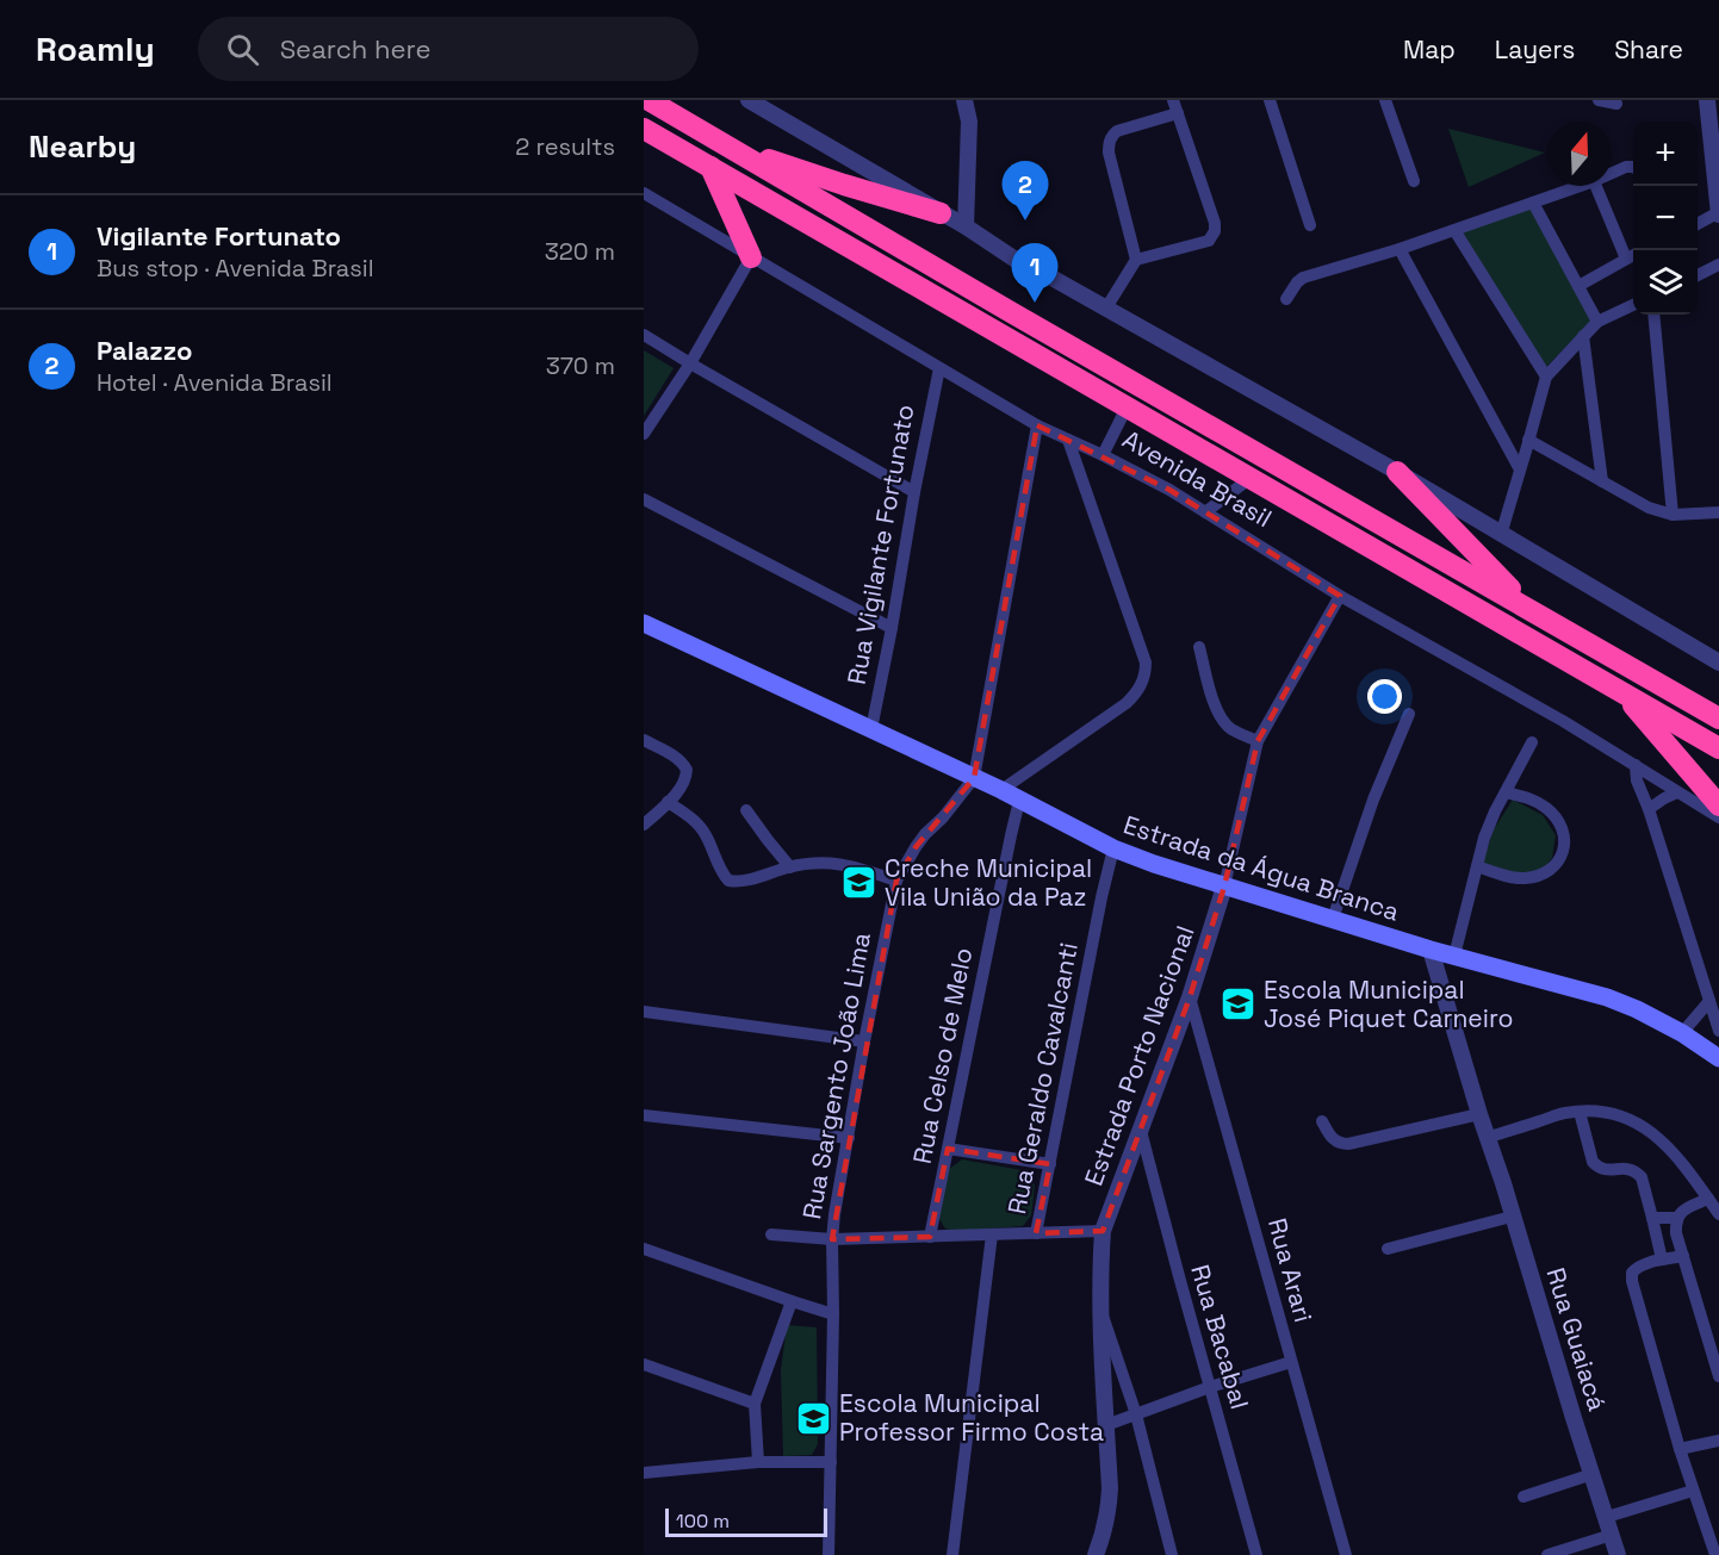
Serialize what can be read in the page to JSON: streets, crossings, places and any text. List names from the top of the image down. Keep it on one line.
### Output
{"streets":{"highway":["Avenida Brasil"],"main road":["Estrada da Água Branca"],"street":["Rua Vigilante Fortunato","Rua Celso de Melo","Estrada Porto Nacional","Rua Sargento João Lima","Rua Geraldo Cavalcanti","Rua Arari","Rua Bacabal","Rua Guaiacá"]},"crossings":[["Avenida Brasil","Rua Vigilante Fortunato"],["Avenida Brasil","Estrada Porto Nacional"],["Rua Vigilante Fortunato","Estrada da Água Branca"],["Estrada da Água Branca","Rua Celso de Melo"],["Estrada da Água Branca","Estrada Porto Nacional"],["Estrada da Água Branca","Rua Sargento João Lima"],["Estrada da Água Branca","Rua Geraldo Cavalcanti"],["Estrada da Água Branca","Rua Guaiacá"],["Estrada Porto Nacional","Rua Arari"],["Estrada Porto Nacional","Rua Bacabal"]],"places":{"school or university":["Creche Municipal Vila União da Paz","Escola Municipal José Piquet Carneiro","Escola Municipal Professor Firmo Costa"]},"scale_bar":"100 m","north":"top","page":{"header":"Roamly","search":"Search here","nav":["Map","Layers","Share"],"heading":["Nearby","2 results"],"map_buttons":["+","−"],"pins":["2","1"],"list":[{"mark":"1","name":"Vigilante Fortunato","note":"Bus stop · Avenida Brasil","value":"320 m"},{"mark":"2","name":"Palazzo","note":"Hotel · Avenida Brasil","value":"370 m"}],"scale":"100 m"}}
